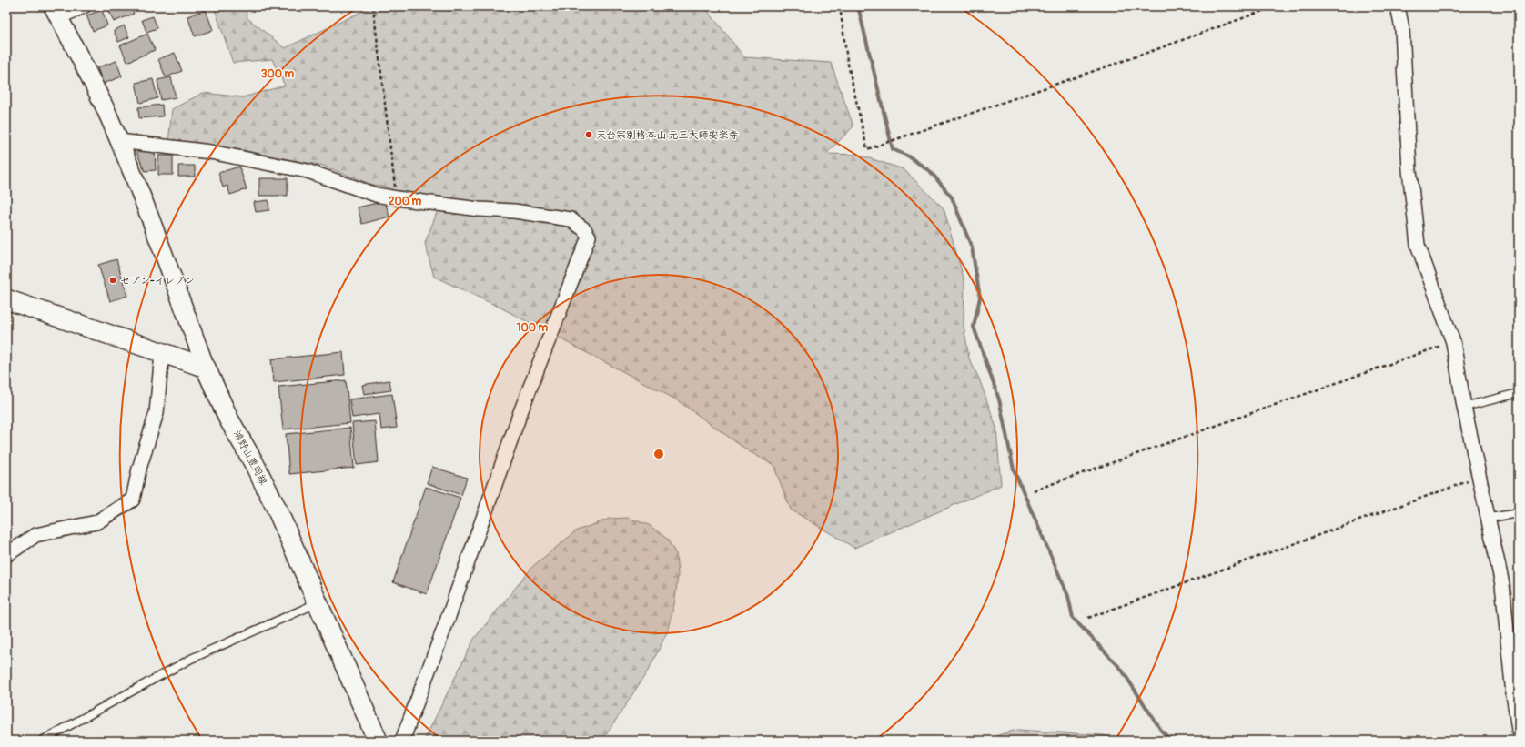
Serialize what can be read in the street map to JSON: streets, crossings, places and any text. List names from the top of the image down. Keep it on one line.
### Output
{"streets":{"main road":["鴻野山豊岡線"]},"places":["天台宗別格本山 元三大師安楽寺","セブン-イレブン"],"rings":["300 m","200 m","100 m"]}
